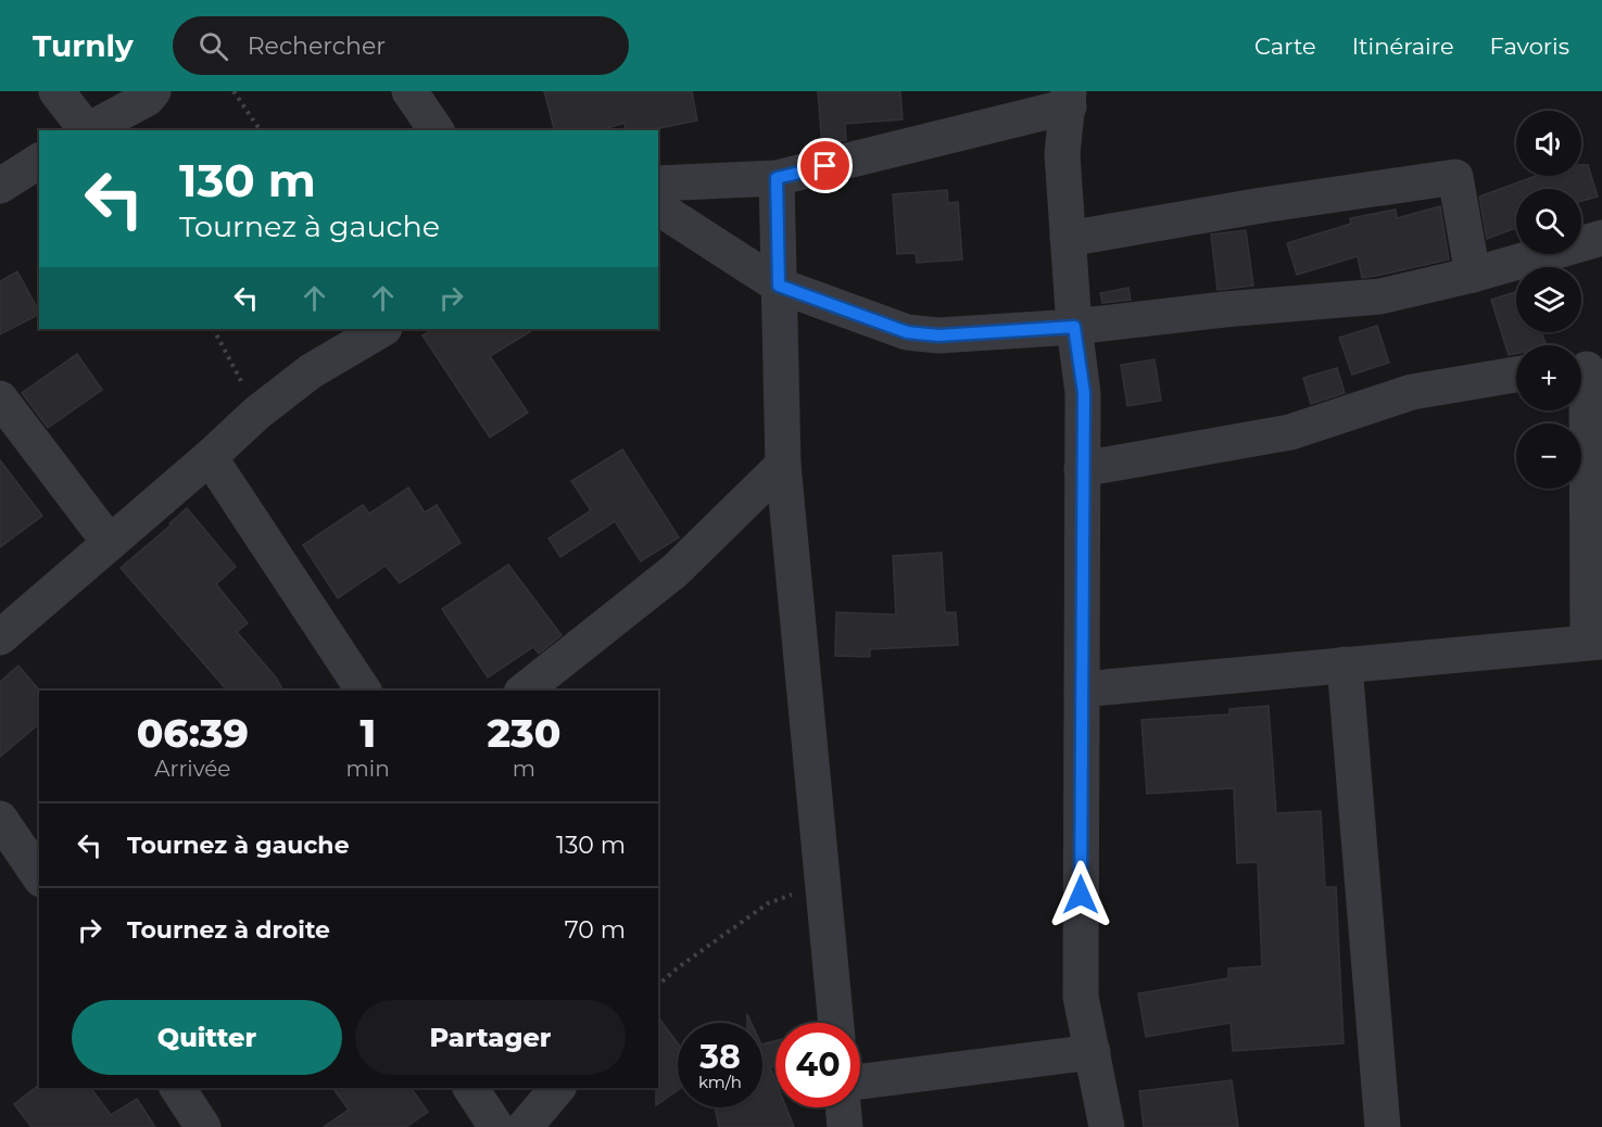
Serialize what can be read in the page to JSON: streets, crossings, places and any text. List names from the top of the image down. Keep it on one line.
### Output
{"page":{"header":"Turnly","search":"Rechercher","nav":["Carte","Itinéraire","Favoris"],"map_buttons":["+","−"],"turn":["130 m","Tournez à gauche"],"eta":["06:39","Arrivée","1","min","230","m"],"list":[{"name":"Tournez à gauche","value":"130 m"},{"name":"Tournez à droite","value":"70 m"}],"buttons":["Quitter","Partager"],"speed":"38 km/h","limit":"40"}}
